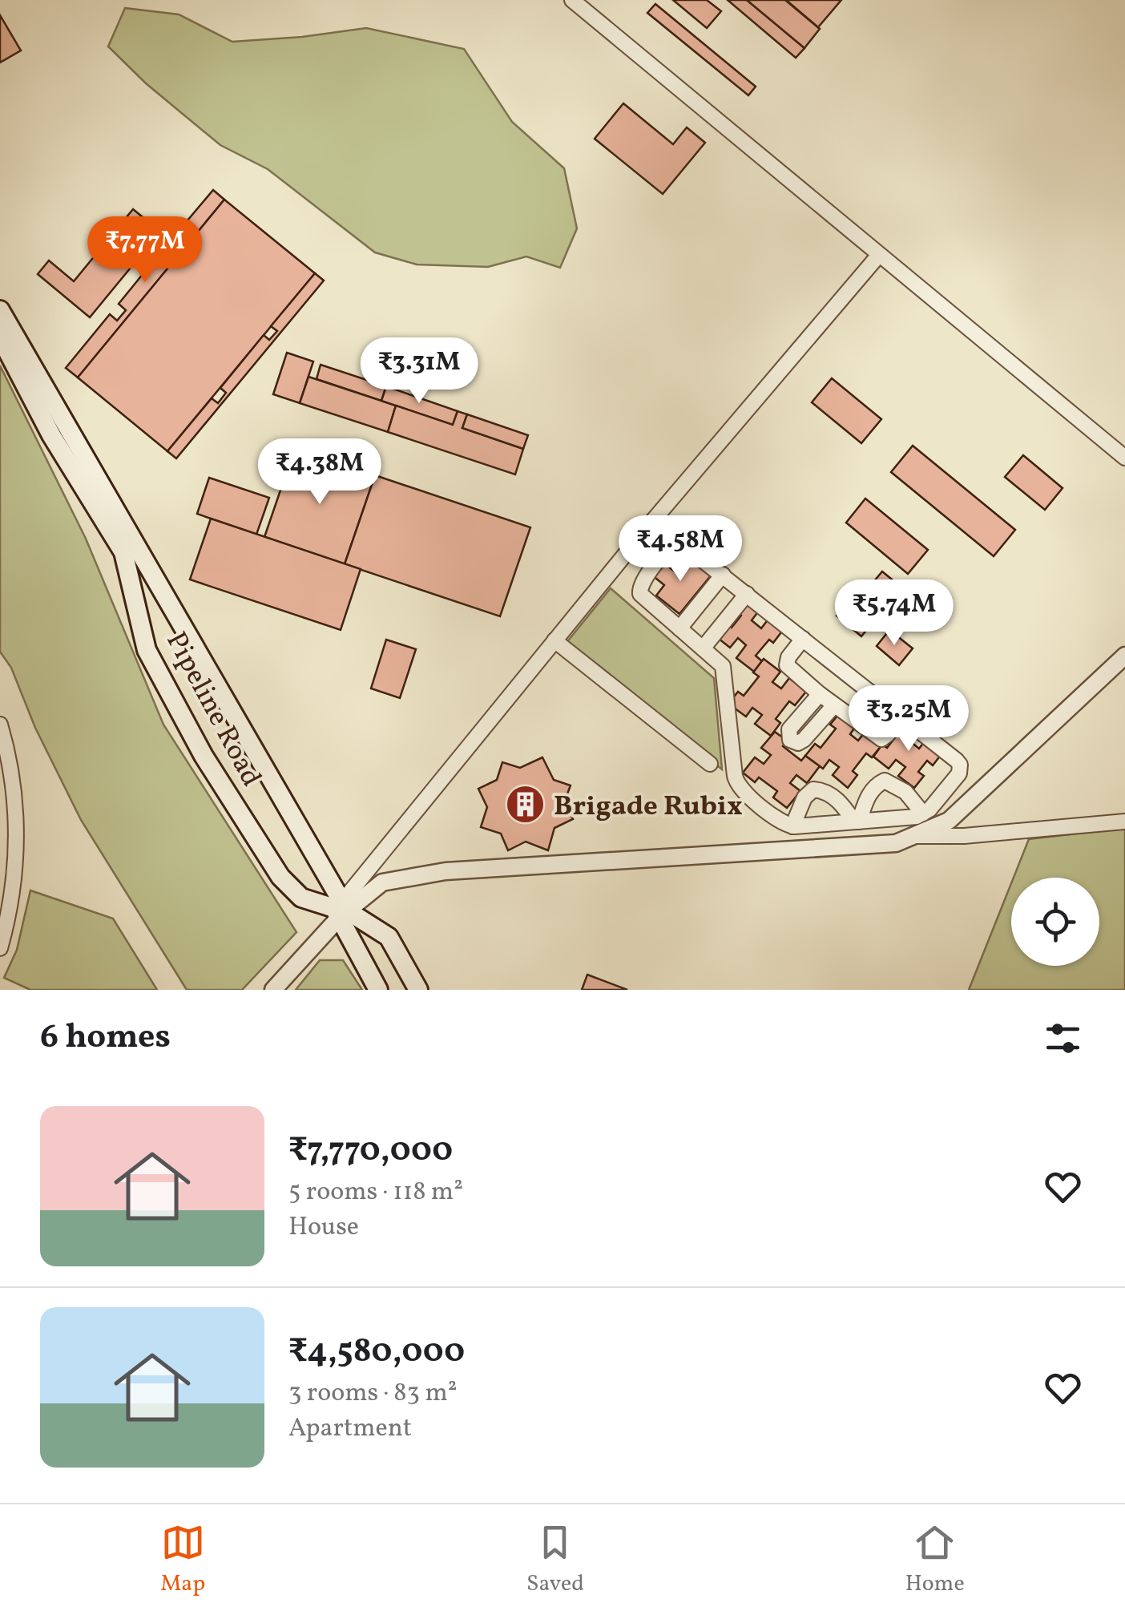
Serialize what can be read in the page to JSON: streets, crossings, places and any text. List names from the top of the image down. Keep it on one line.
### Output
{"streets":{"main road":["Pipeline Road"]},"places":{"building":["Brigade Rubix"]},"page":{"price":["₹7.77M","₹3.31M","₹4.38M","₹4.58M","₹5.74M","₹3.25M"],"heading":"6 homes","list":[{"name":"₹7,770,000","note":"5 rooms · 118 m² · House"},{"name":"₹4,580,000","note":"3 rooms · 83 m² · Apartment"}],"tabs":["Map","Saved","Home"]}}
